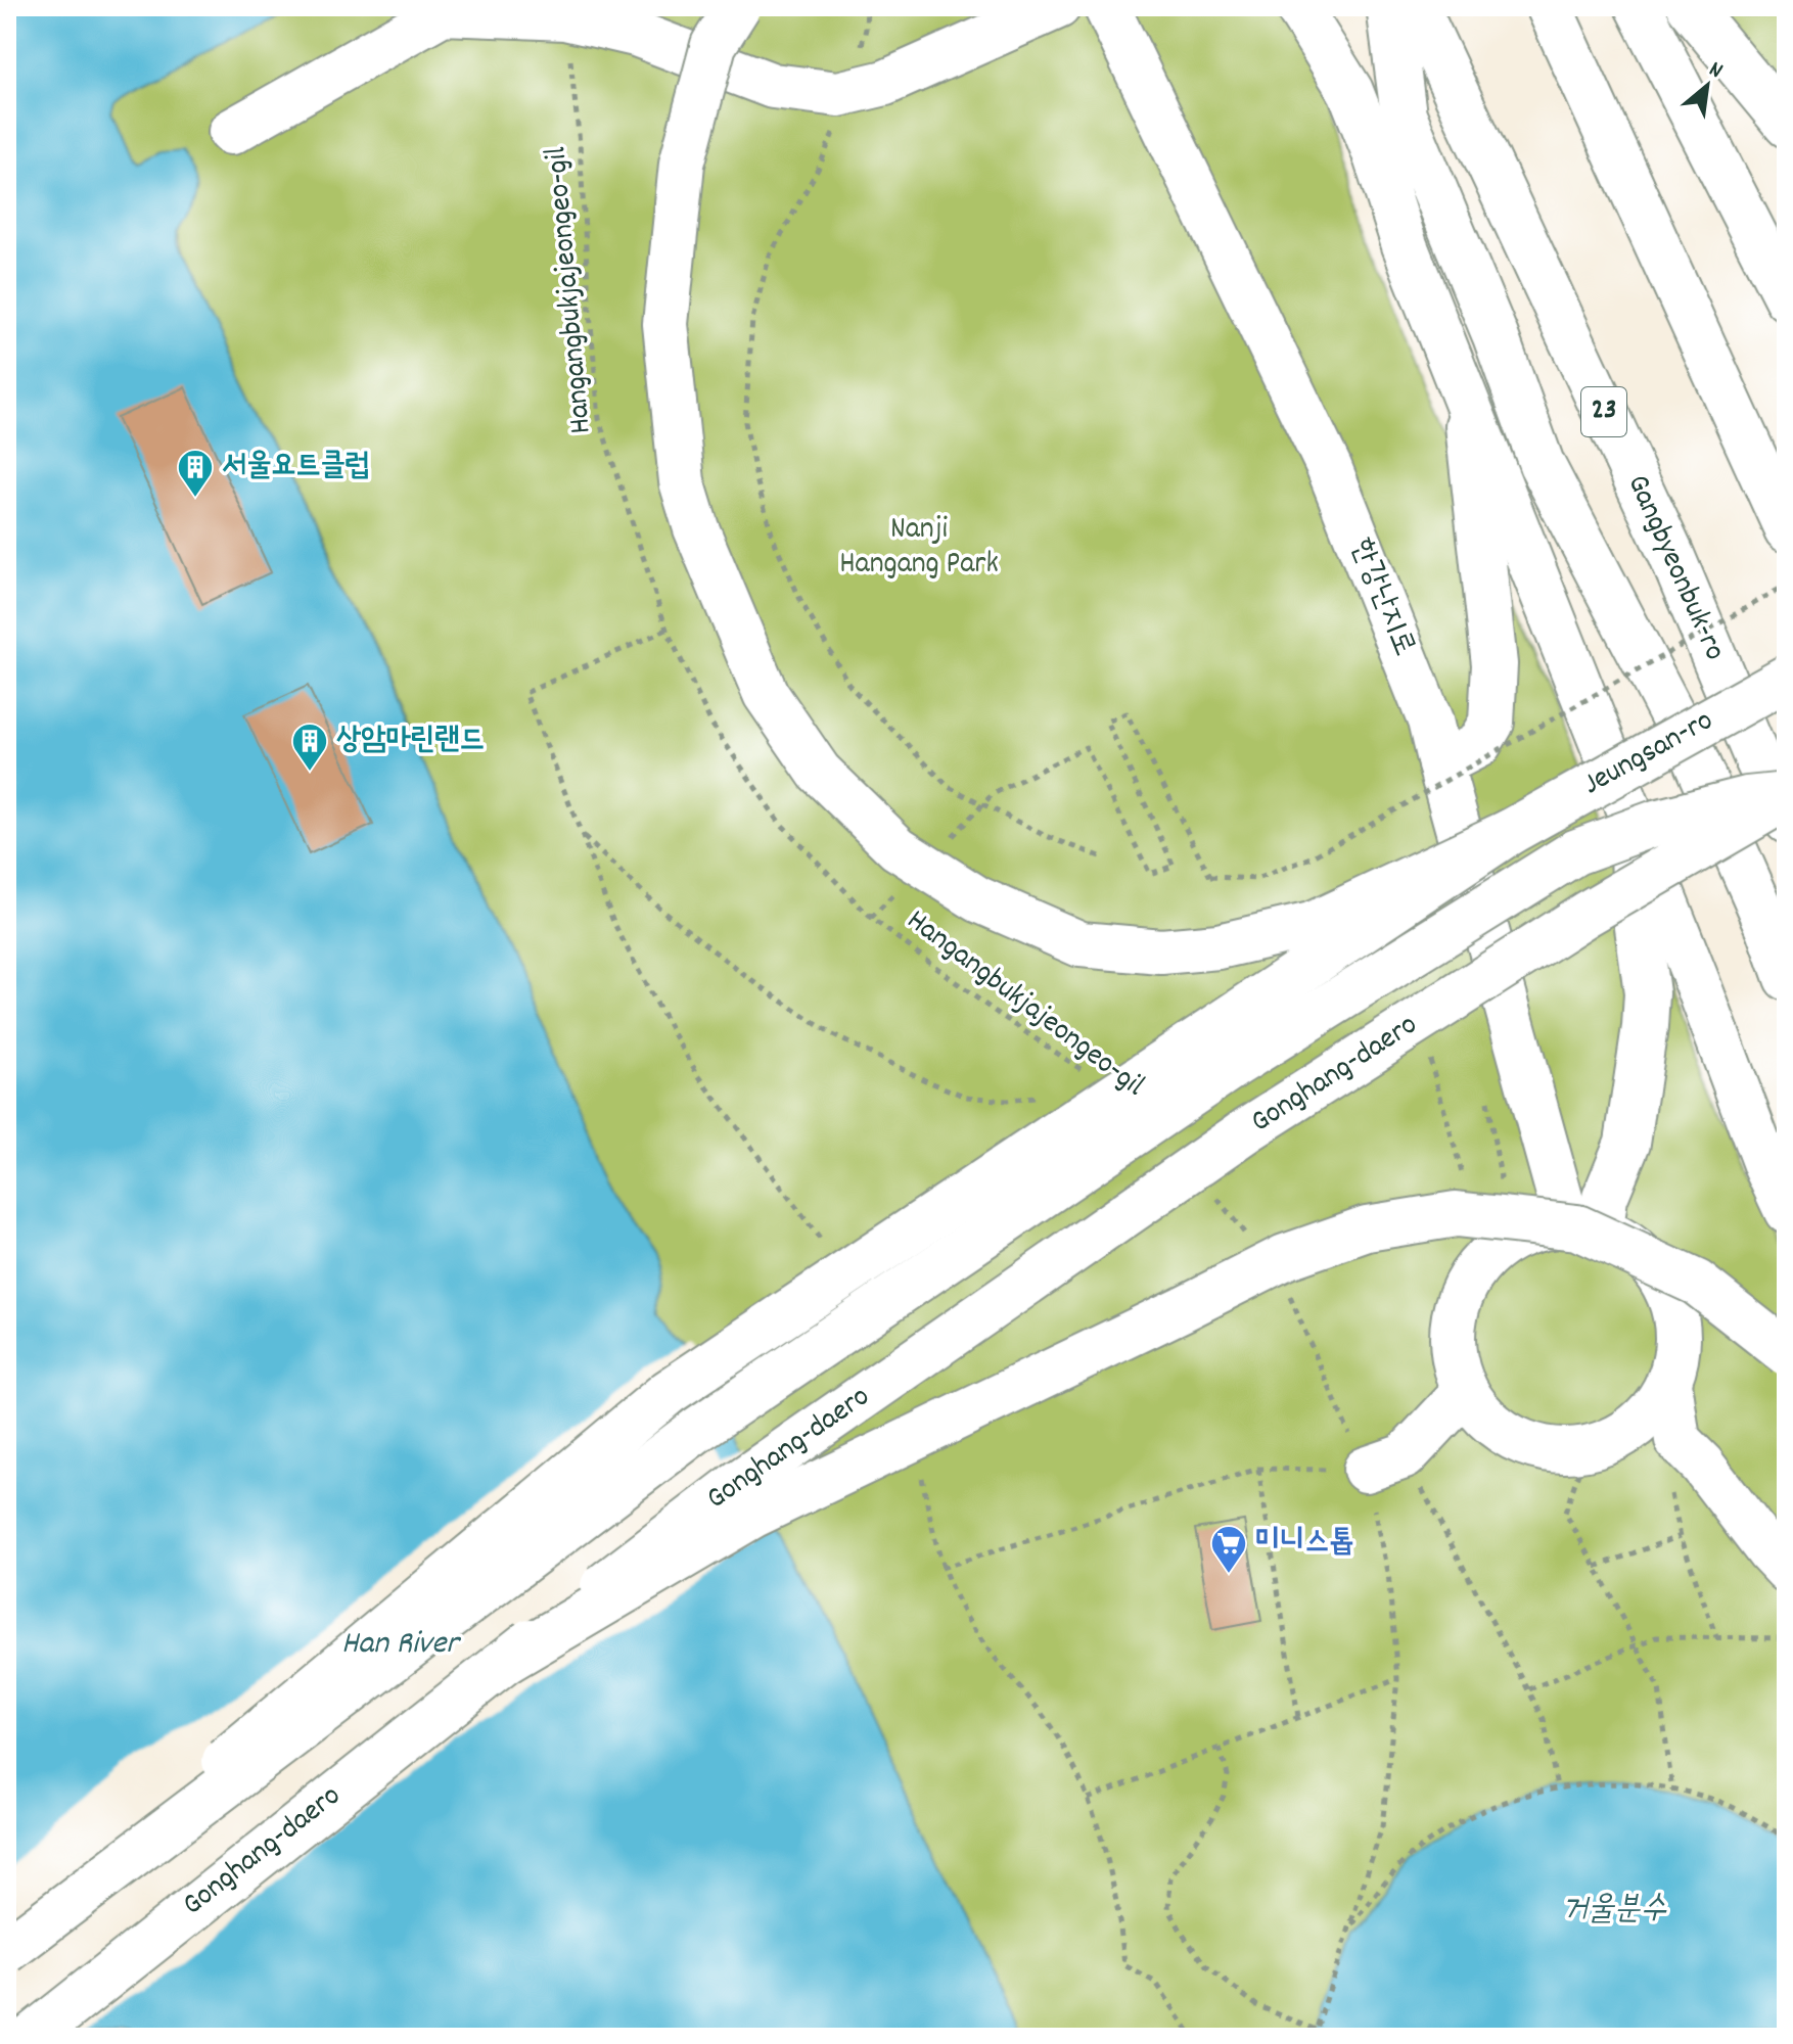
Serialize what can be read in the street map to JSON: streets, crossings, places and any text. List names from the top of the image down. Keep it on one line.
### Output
{"streets":{"main road":["23","Gangbyeonbuk-ro","한강난지로","Jeungsan-ro","Gonghang-daero"],"path":["Hangangbukjajeongeo-gil"]},"water":["Han River","거울분수"],"parks":["Nanji Hangang Park"],"places":{"building":["서울요트클럽","상암마린랜드"],"supermarket":["미니스톱"]},"north":"top right"}
